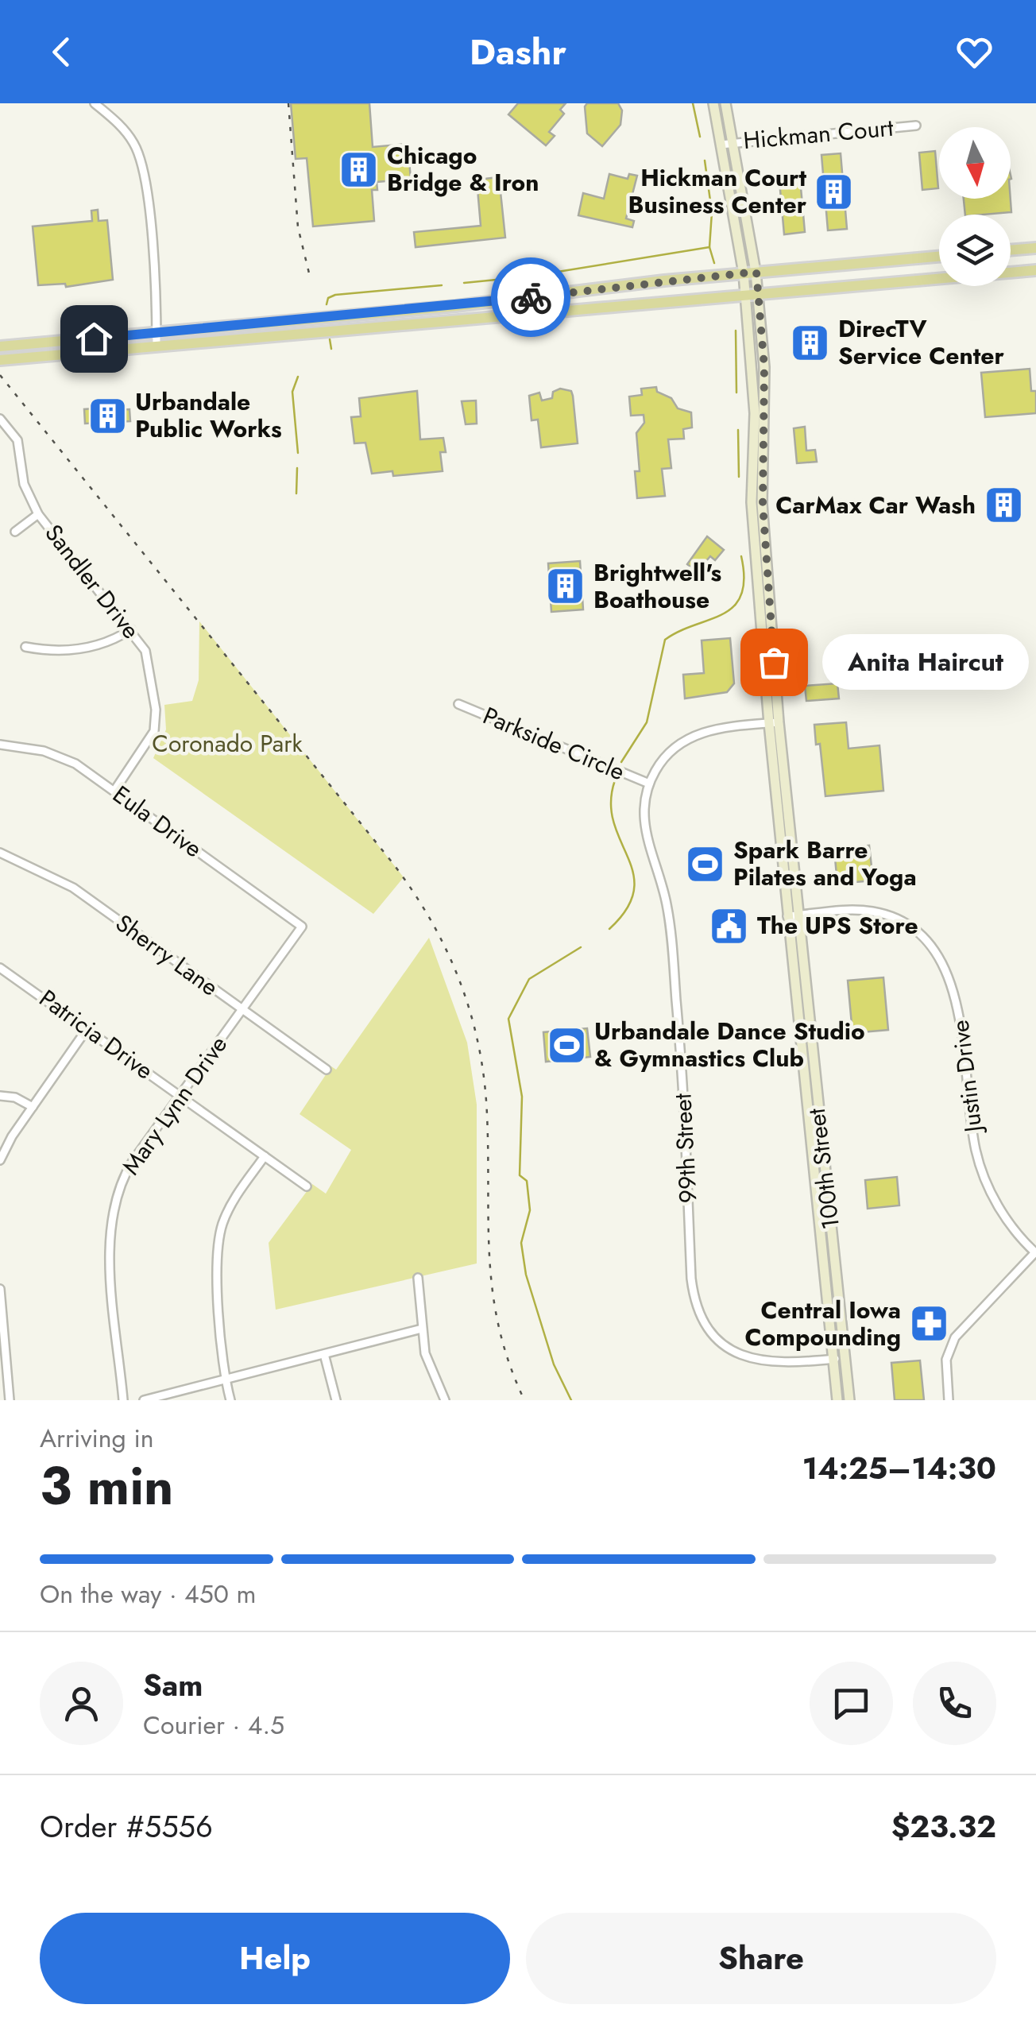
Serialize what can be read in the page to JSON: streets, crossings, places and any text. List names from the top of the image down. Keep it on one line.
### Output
{"streets":{"main road":["100th Street"],"street":["Hickman Court","Sandler Drive","Parkside Circle","Eula Drive","Sherry Lane","Patricia Drive","Justin Drive","Mary Lynn Drive","99th Street"]},"crossings":[["Hickman Court","100th Street"],["Sandler Drive","Eula Drive"],["Parkside Circle","99th Street"],["Eula Drive","Mary Lynn Drive"],["Sherry Lane","Mary Lynn Drive"],["Patricia Drive","Mary Lynn Drive"],["Justin Drive","100th Street"],["99th Street","100th Street"]],"parks":["Coronado Park"],"places":{"building":["Chicago Bridge & Iron","Hickman Court Business Center","DirecTV Service Center","Urbandale Public Works","CarMax Car Wash","Brightwell's Boathouse"],"other":["Anita Haircut"],"sports":["Spark Barre Pilates and Yoga","Urbandale Dance Studio & Gymnastics Club"],"public building":["The UPS Store"],"pharmacy":["Central Iowa Compounding"]},"north":"bottom","page":{"header":"Dashr","bubble":"Anita Haircut","heading":["3 min","Arriving in","14:25–14:30"],"panel":["Sam","Courier · 4.5","Order #5556","$23.32"],"bar":"On the way · 450 m","buttons":["Help","Share"]}}
